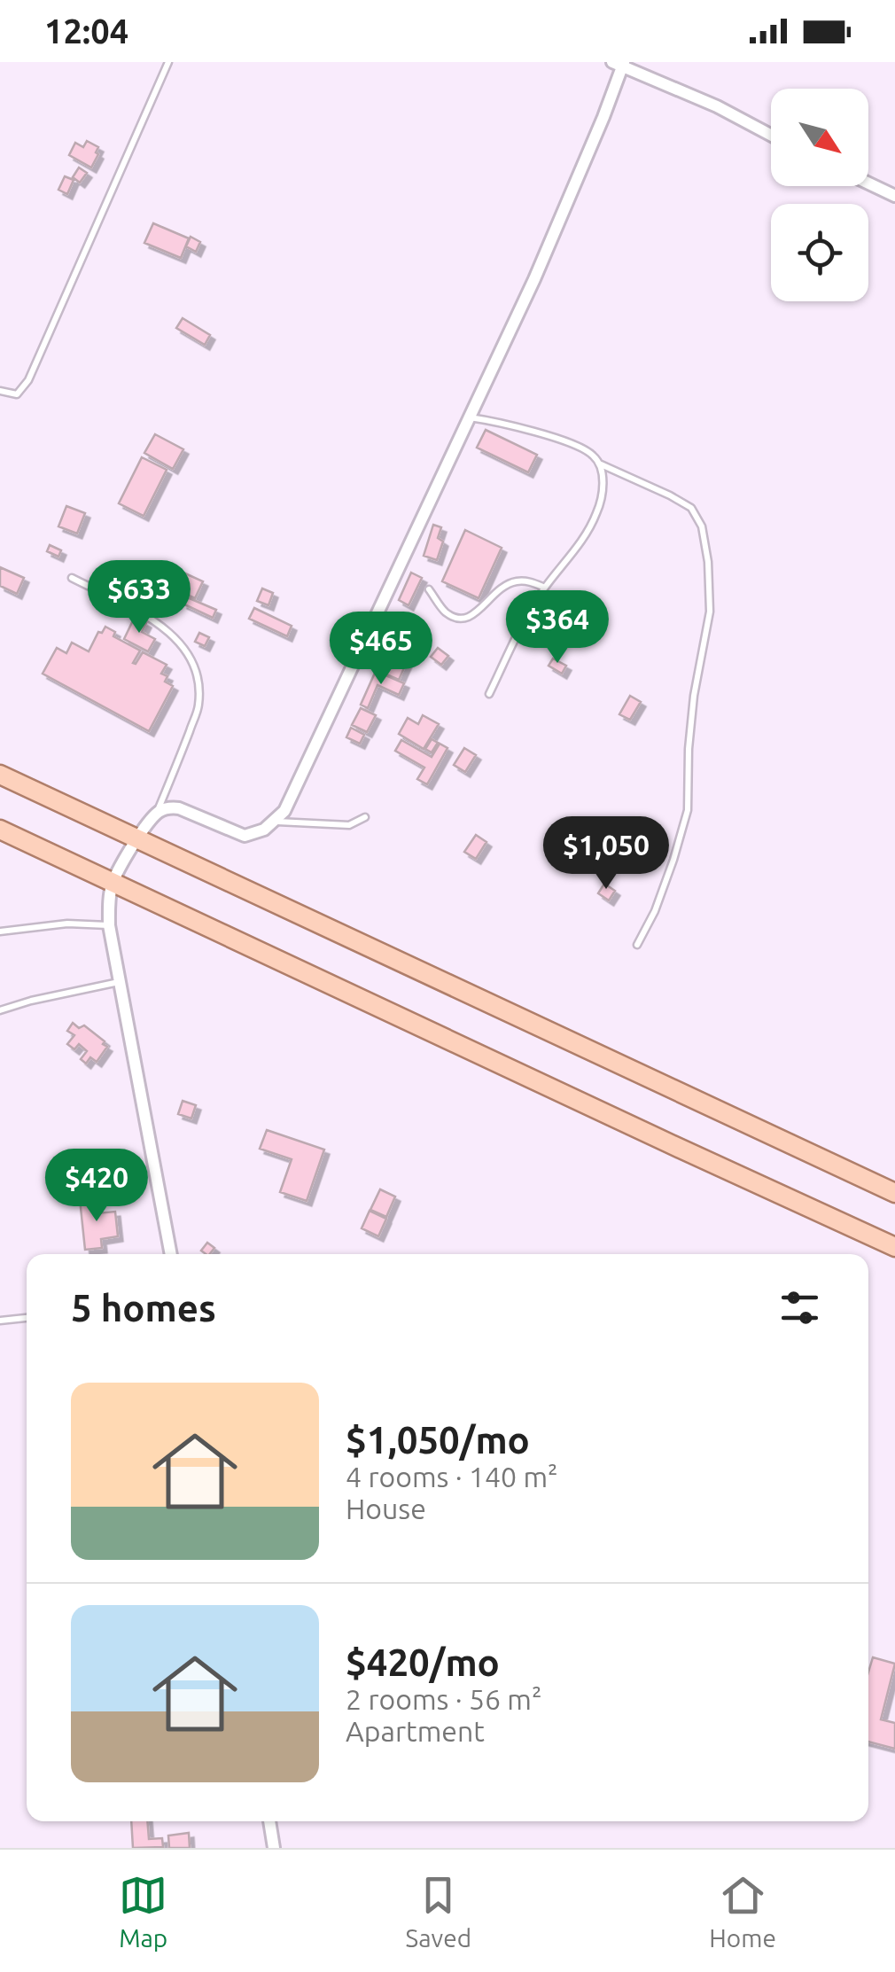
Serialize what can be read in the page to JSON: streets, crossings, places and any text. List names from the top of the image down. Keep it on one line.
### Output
{"north":"bottom right","page":{"status":"12:04","price":["$633","$364","$465","$1,050","$420"],"heading":"5 homes","list":[{"name":"$1,050/mo","note":"4 rooms · 140 m² · House"},{"name":"$420/mo","note":"2 rooms · 56 m² · Apartment"}],"tabs":["Map","Saved","Home"]}}
